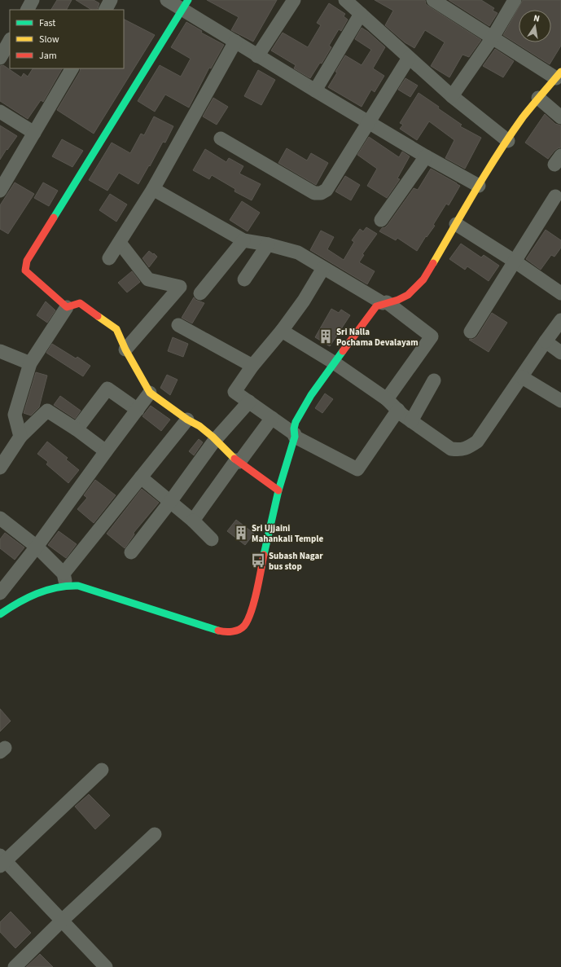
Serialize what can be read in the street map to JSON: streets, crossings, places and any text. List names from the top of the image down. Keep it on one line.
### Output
{"places":{"building":["Sri Nalla Pochama Devalayam","Sri Ujjaini Mahankali Temple"],"bus stop":["Subash Nagar bus stop"]},"legend":["Fast","Slow","Jam"],"north":"top"}
